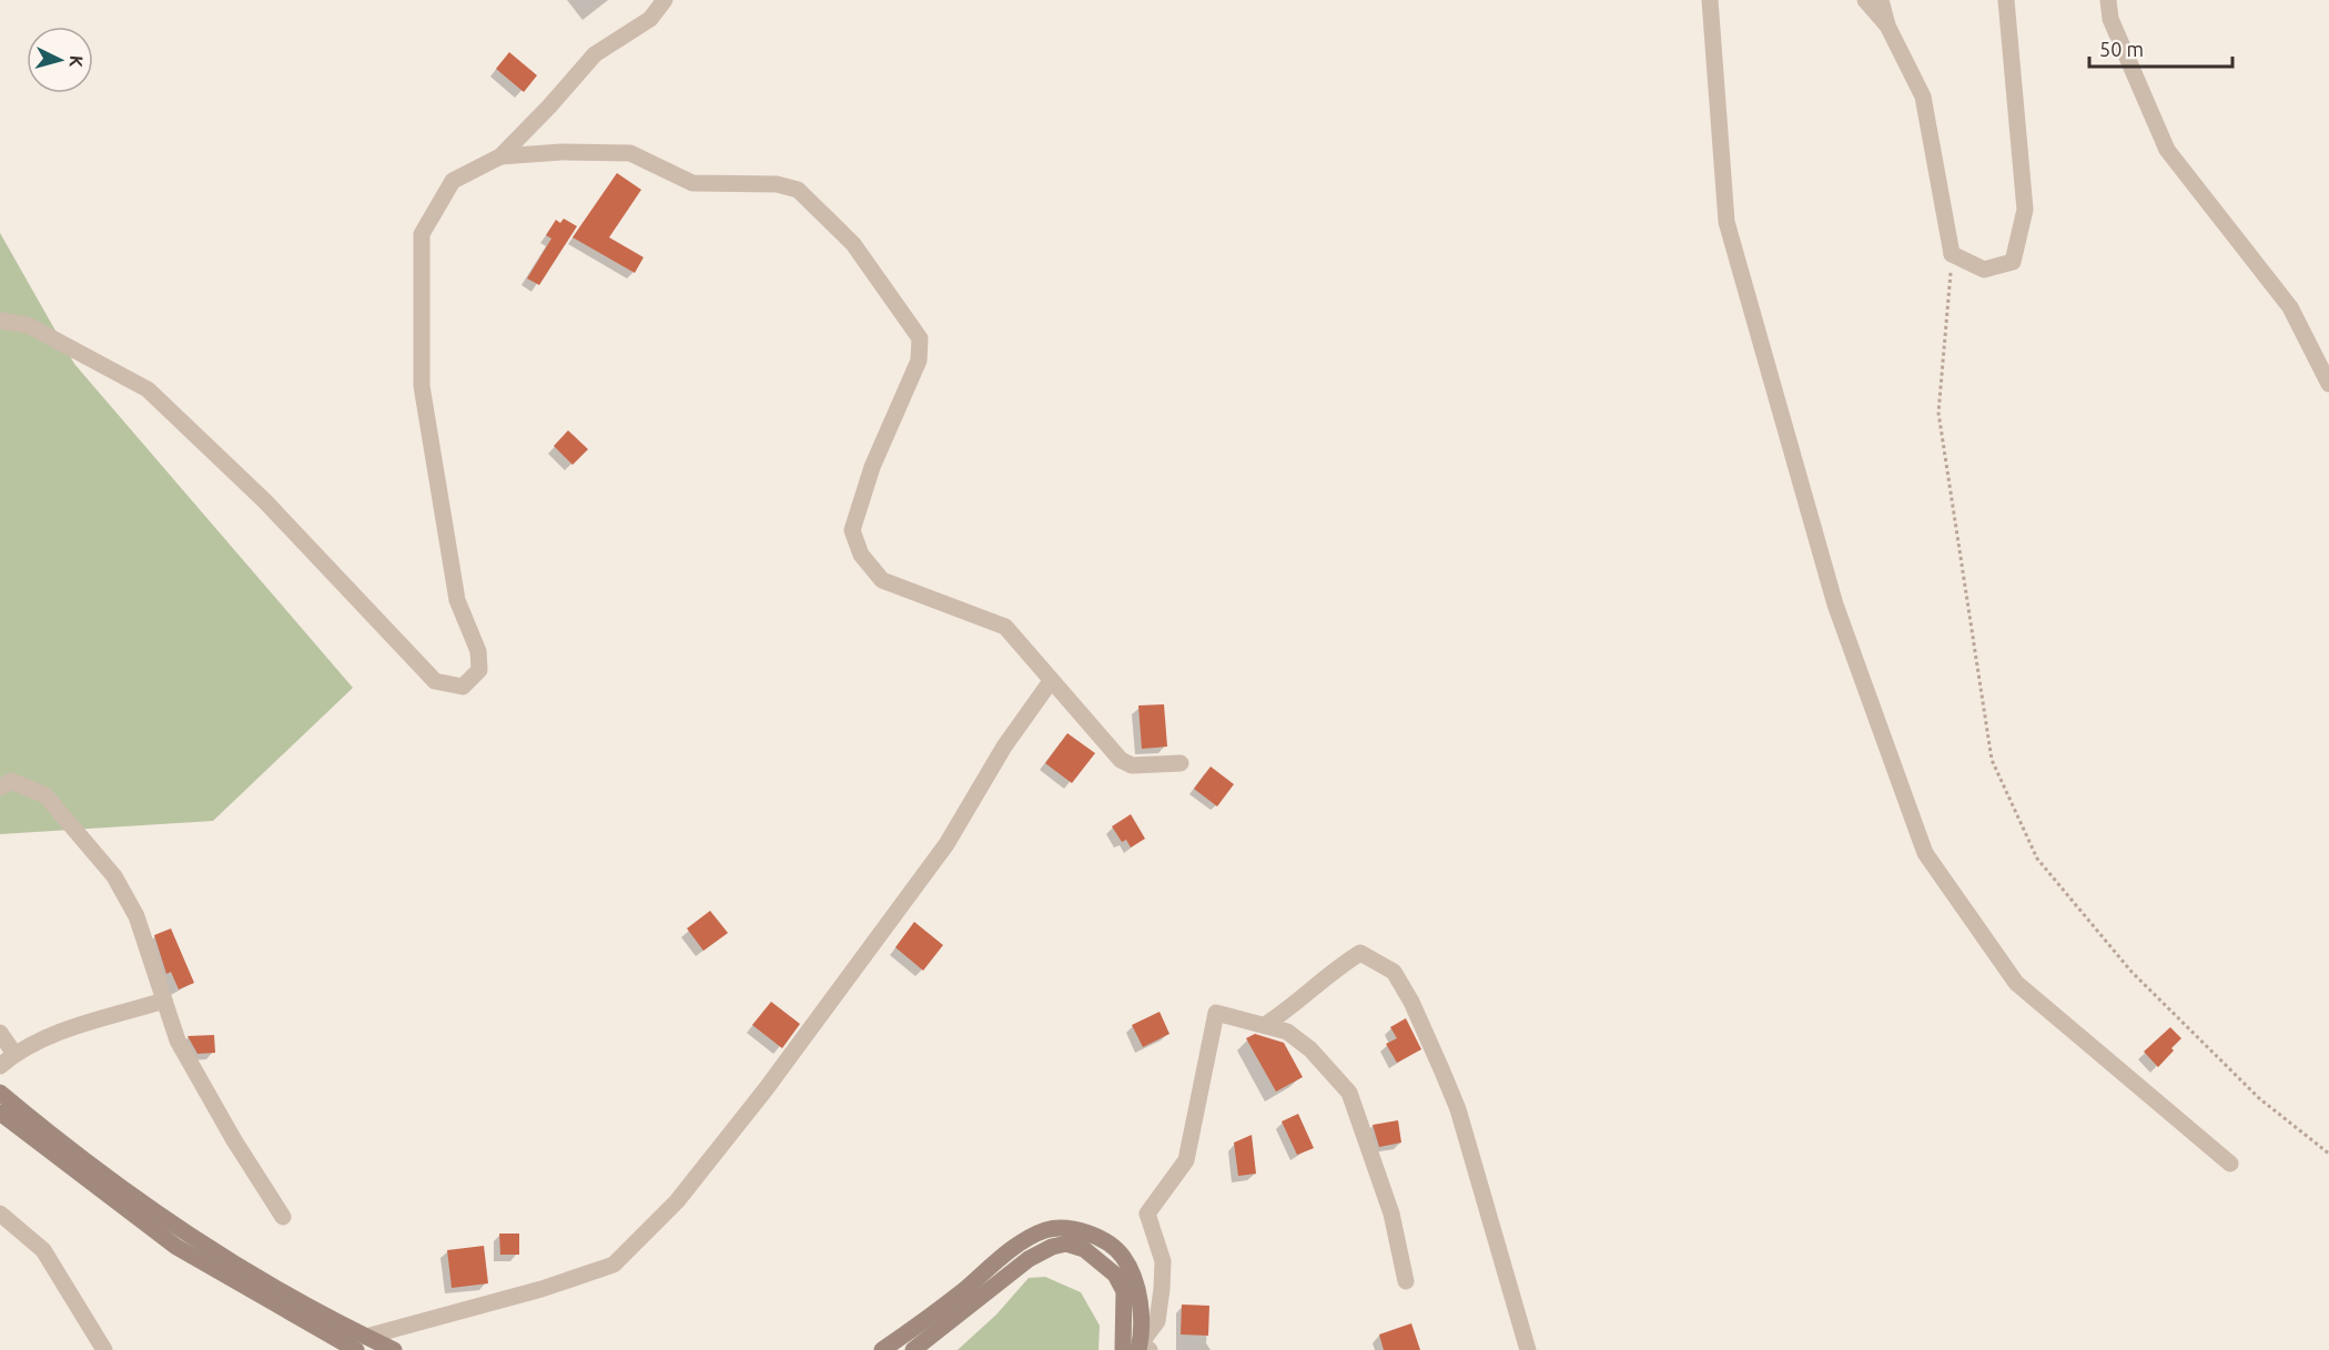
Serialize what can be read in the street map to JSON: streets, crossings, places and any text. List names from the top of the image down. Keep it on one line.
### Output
{"scale_bar":"50 m","north":"right"}
